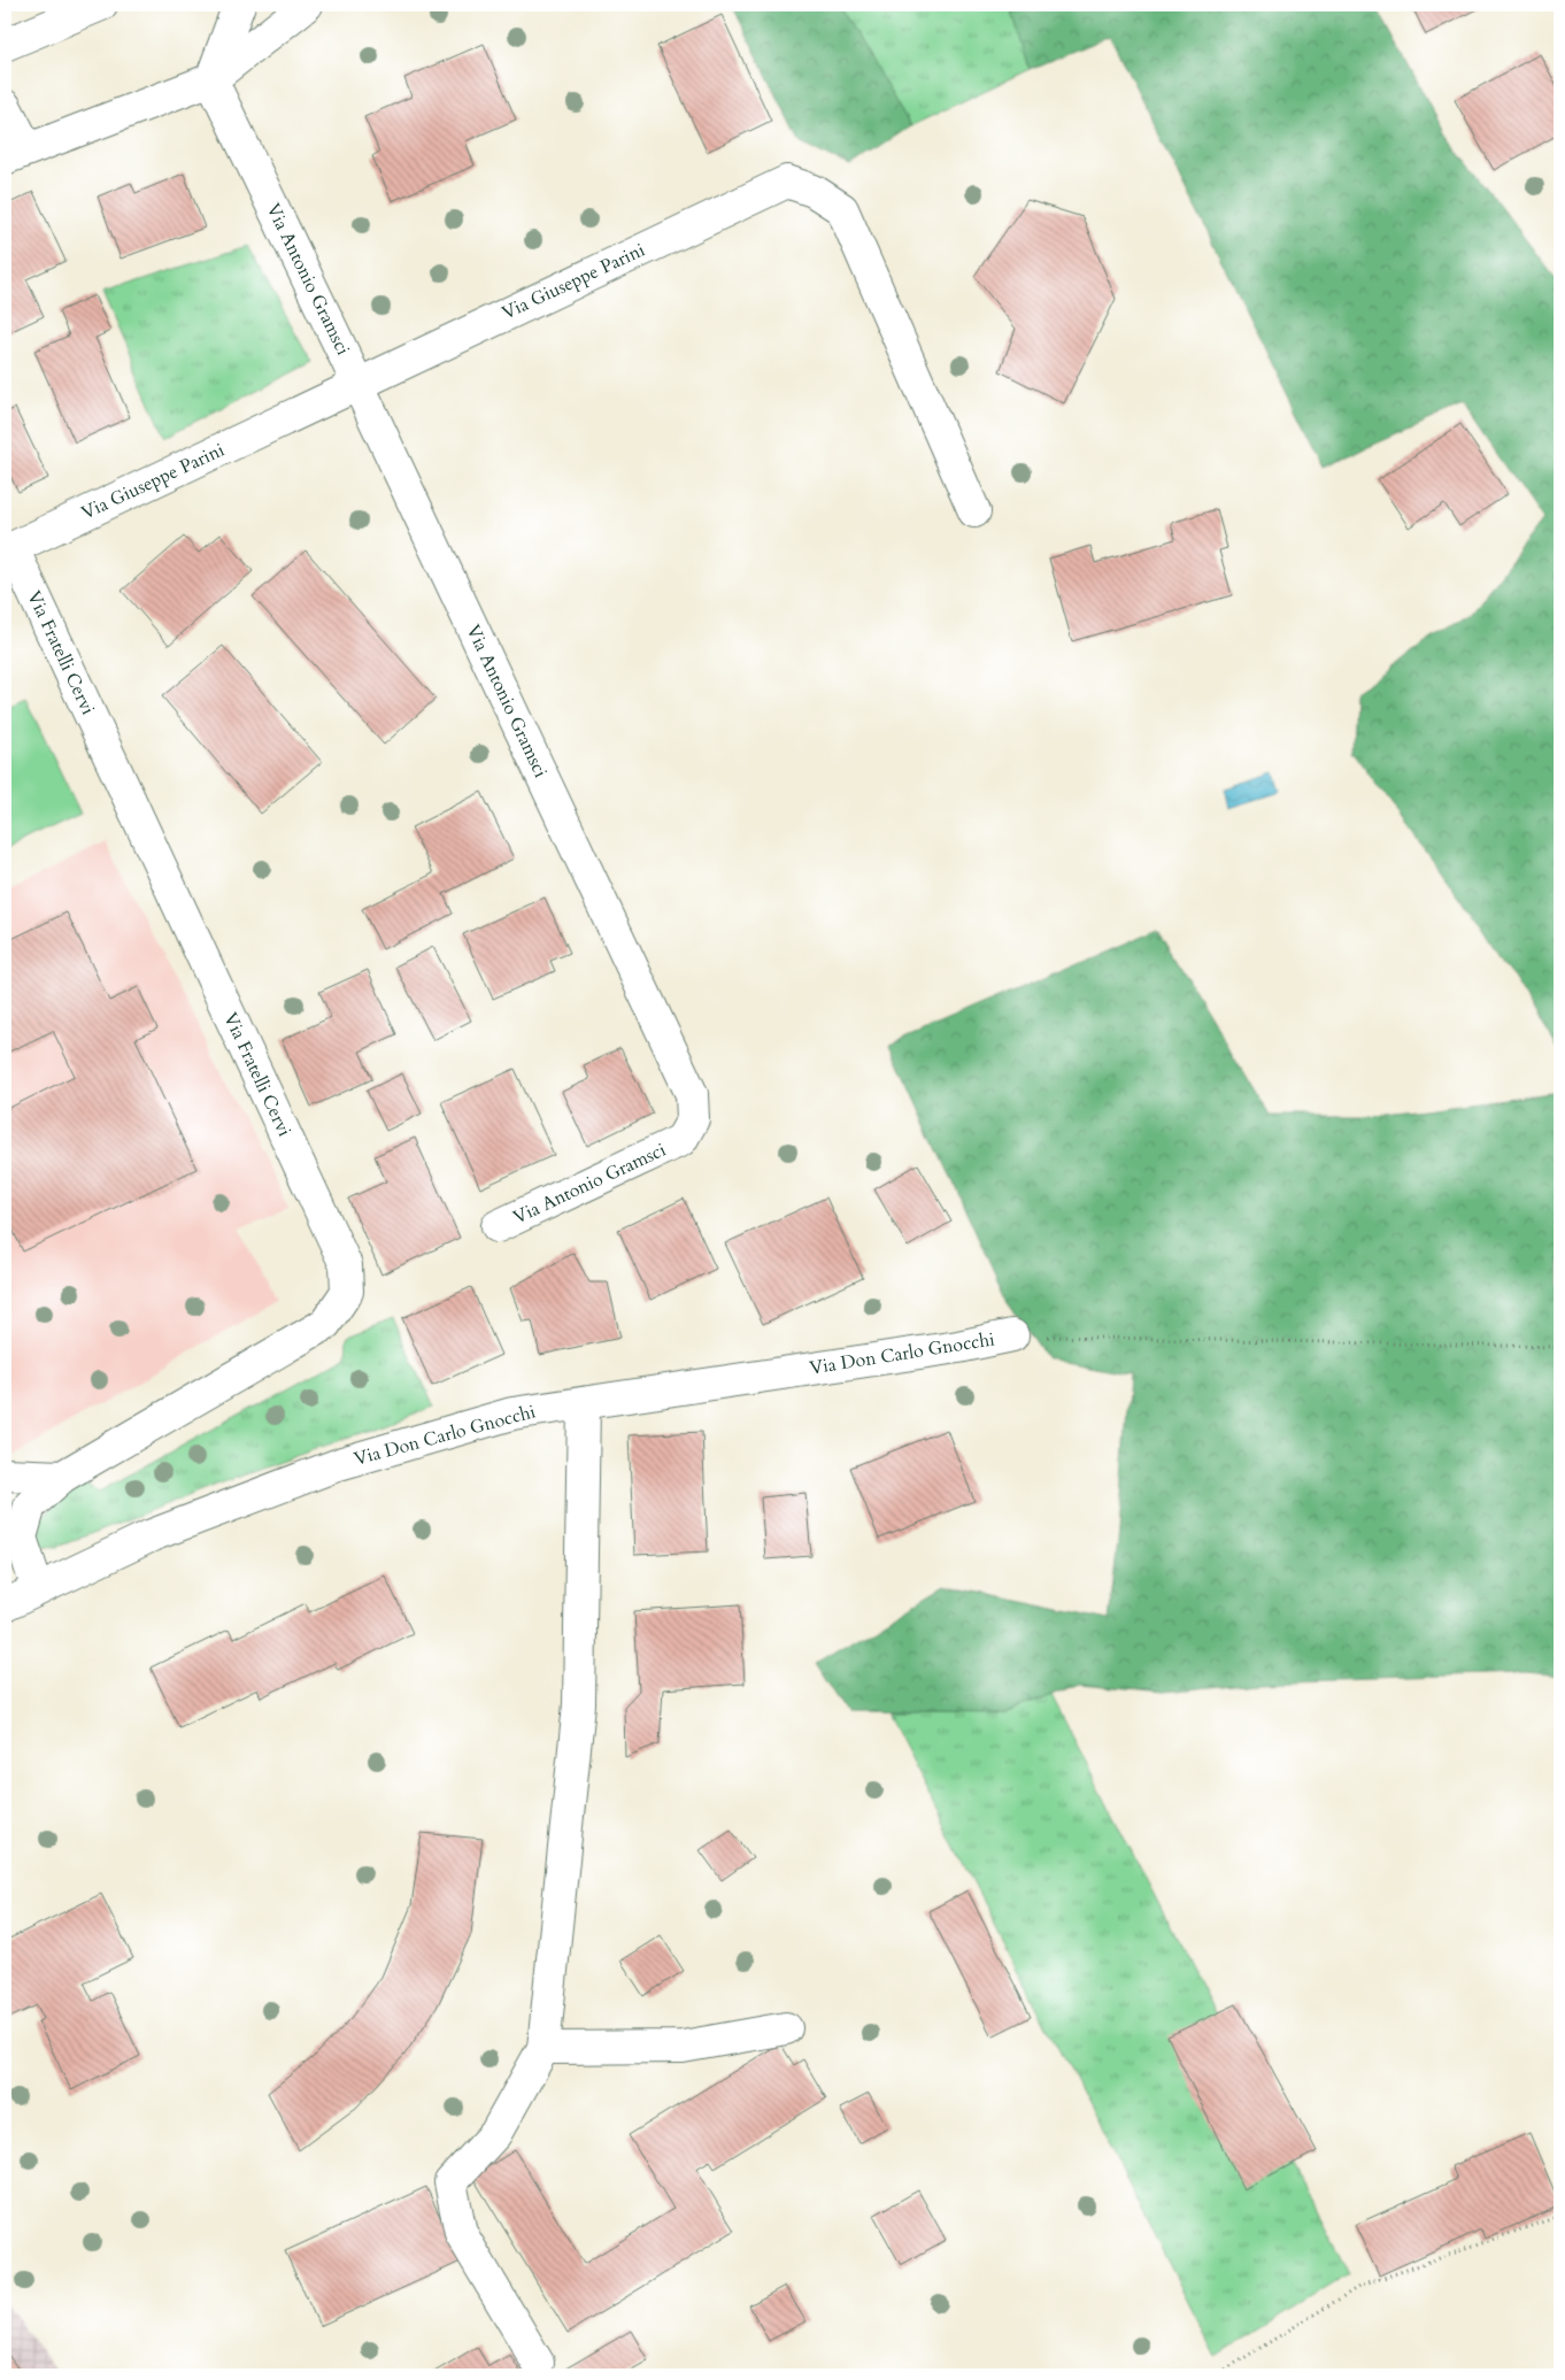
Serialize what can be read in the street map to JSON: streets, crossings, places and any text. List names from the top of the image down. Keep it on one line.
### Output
{"streets":{"street":["Via Antonio Gramsci","Via Giuseppe Parini","Via Fratelli Cervi","Via Don Carlo Gnocchi"]},"crossings":[["Via Antonio Gramsci","Via Giuseppe Parini"],["Via Giuseppe Parini","Via Fratelli Cervi"],["Via Fratelli Cervi","Via Don Carlo Gnocchi"]]}
